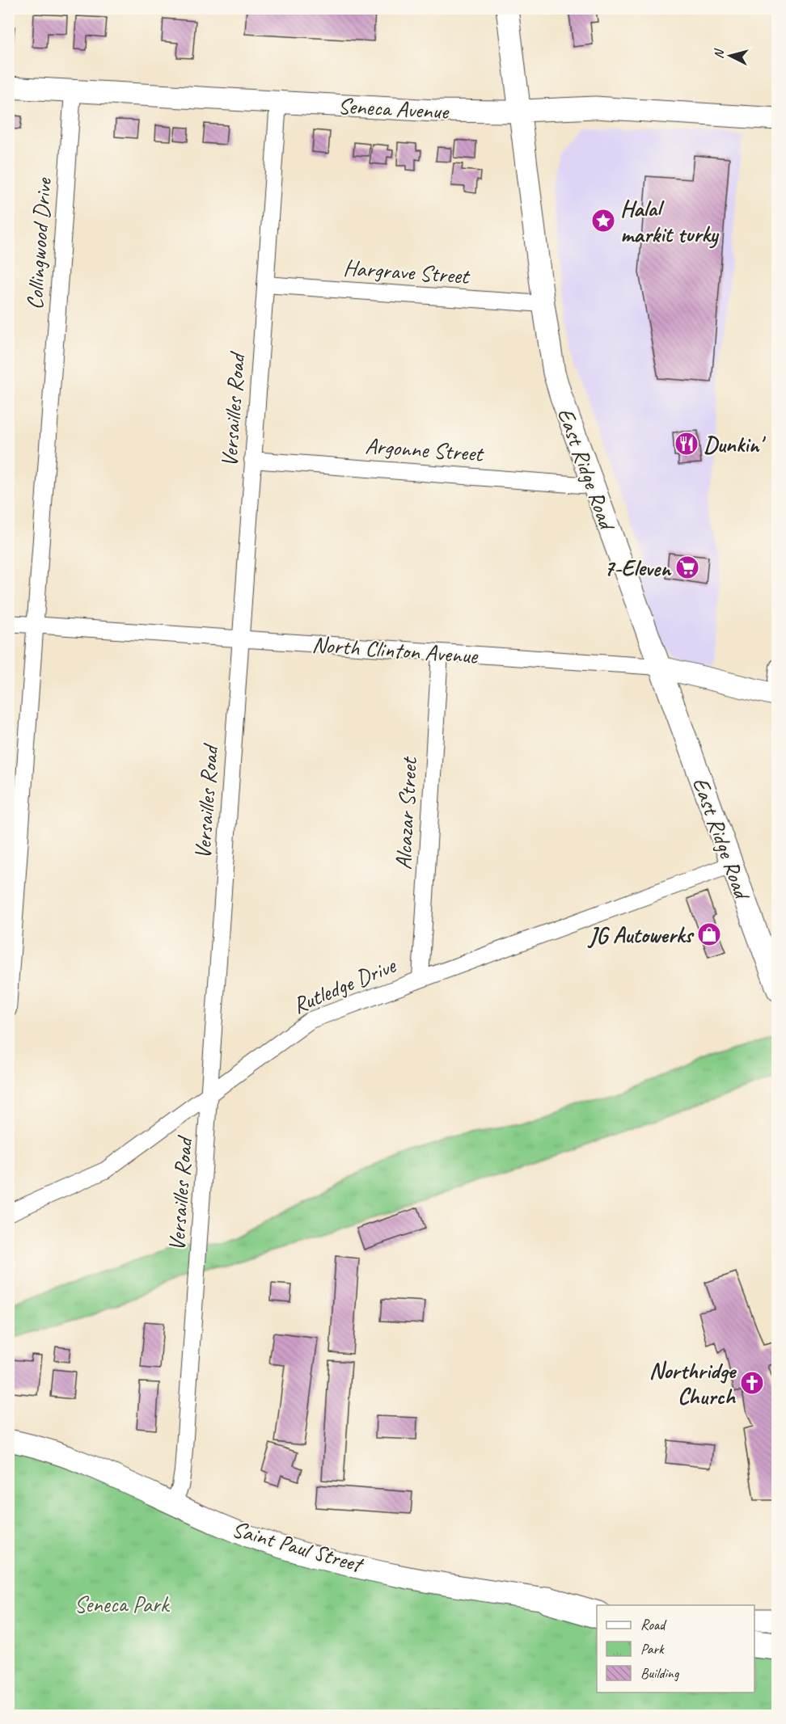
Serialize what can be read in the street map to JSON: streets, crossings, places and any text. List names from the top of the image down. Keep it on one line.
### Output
{"streets":{"main road":["Seneca Avenue","East Ridge Road","North Clinton Avenue","Saint Paul Street"],"street":["Collingwood Drive","Hargrave Street","Versailles Road","Argonne Street","Alcazar Street","Rutledge Drive"]},"crossings":[["Seneca Avenue","Collingwood Drive"],["Seneca Avenue","Versailles Road"],["Seneca Avenue","East Ridge Road"],["Collingwood Drive","North Clinton Avenue"],["Hargrave Street","Versailles Road"],["Hargrave Street","East Ridge Road"],["Versailles Road","Argonne Street"],["Versailles Road","North Clinton Avenue"],["Versailles Road","Rutledge Drive"],["Versailles Road","Saint Paul Street"],["Argonne Street","East Ridge Road"],["East Ridge Road","North Clinton Avenue"],["East Ridge Road","Rutledge Drive"],["North Clinton Avenue","Alcazar Street"],["Alcazar Street","Rutledge Drive"]],"parks":["Seneca Park"],"places":{"place":["Halal markit turky"],"restaurant":["Dunkin'"],"supermarket":["7-Eleven"],"shop":["JG Autowerks"],"church":["Northridge Church"]},"legend":["Road","Park","Building"],"north":"left"}
